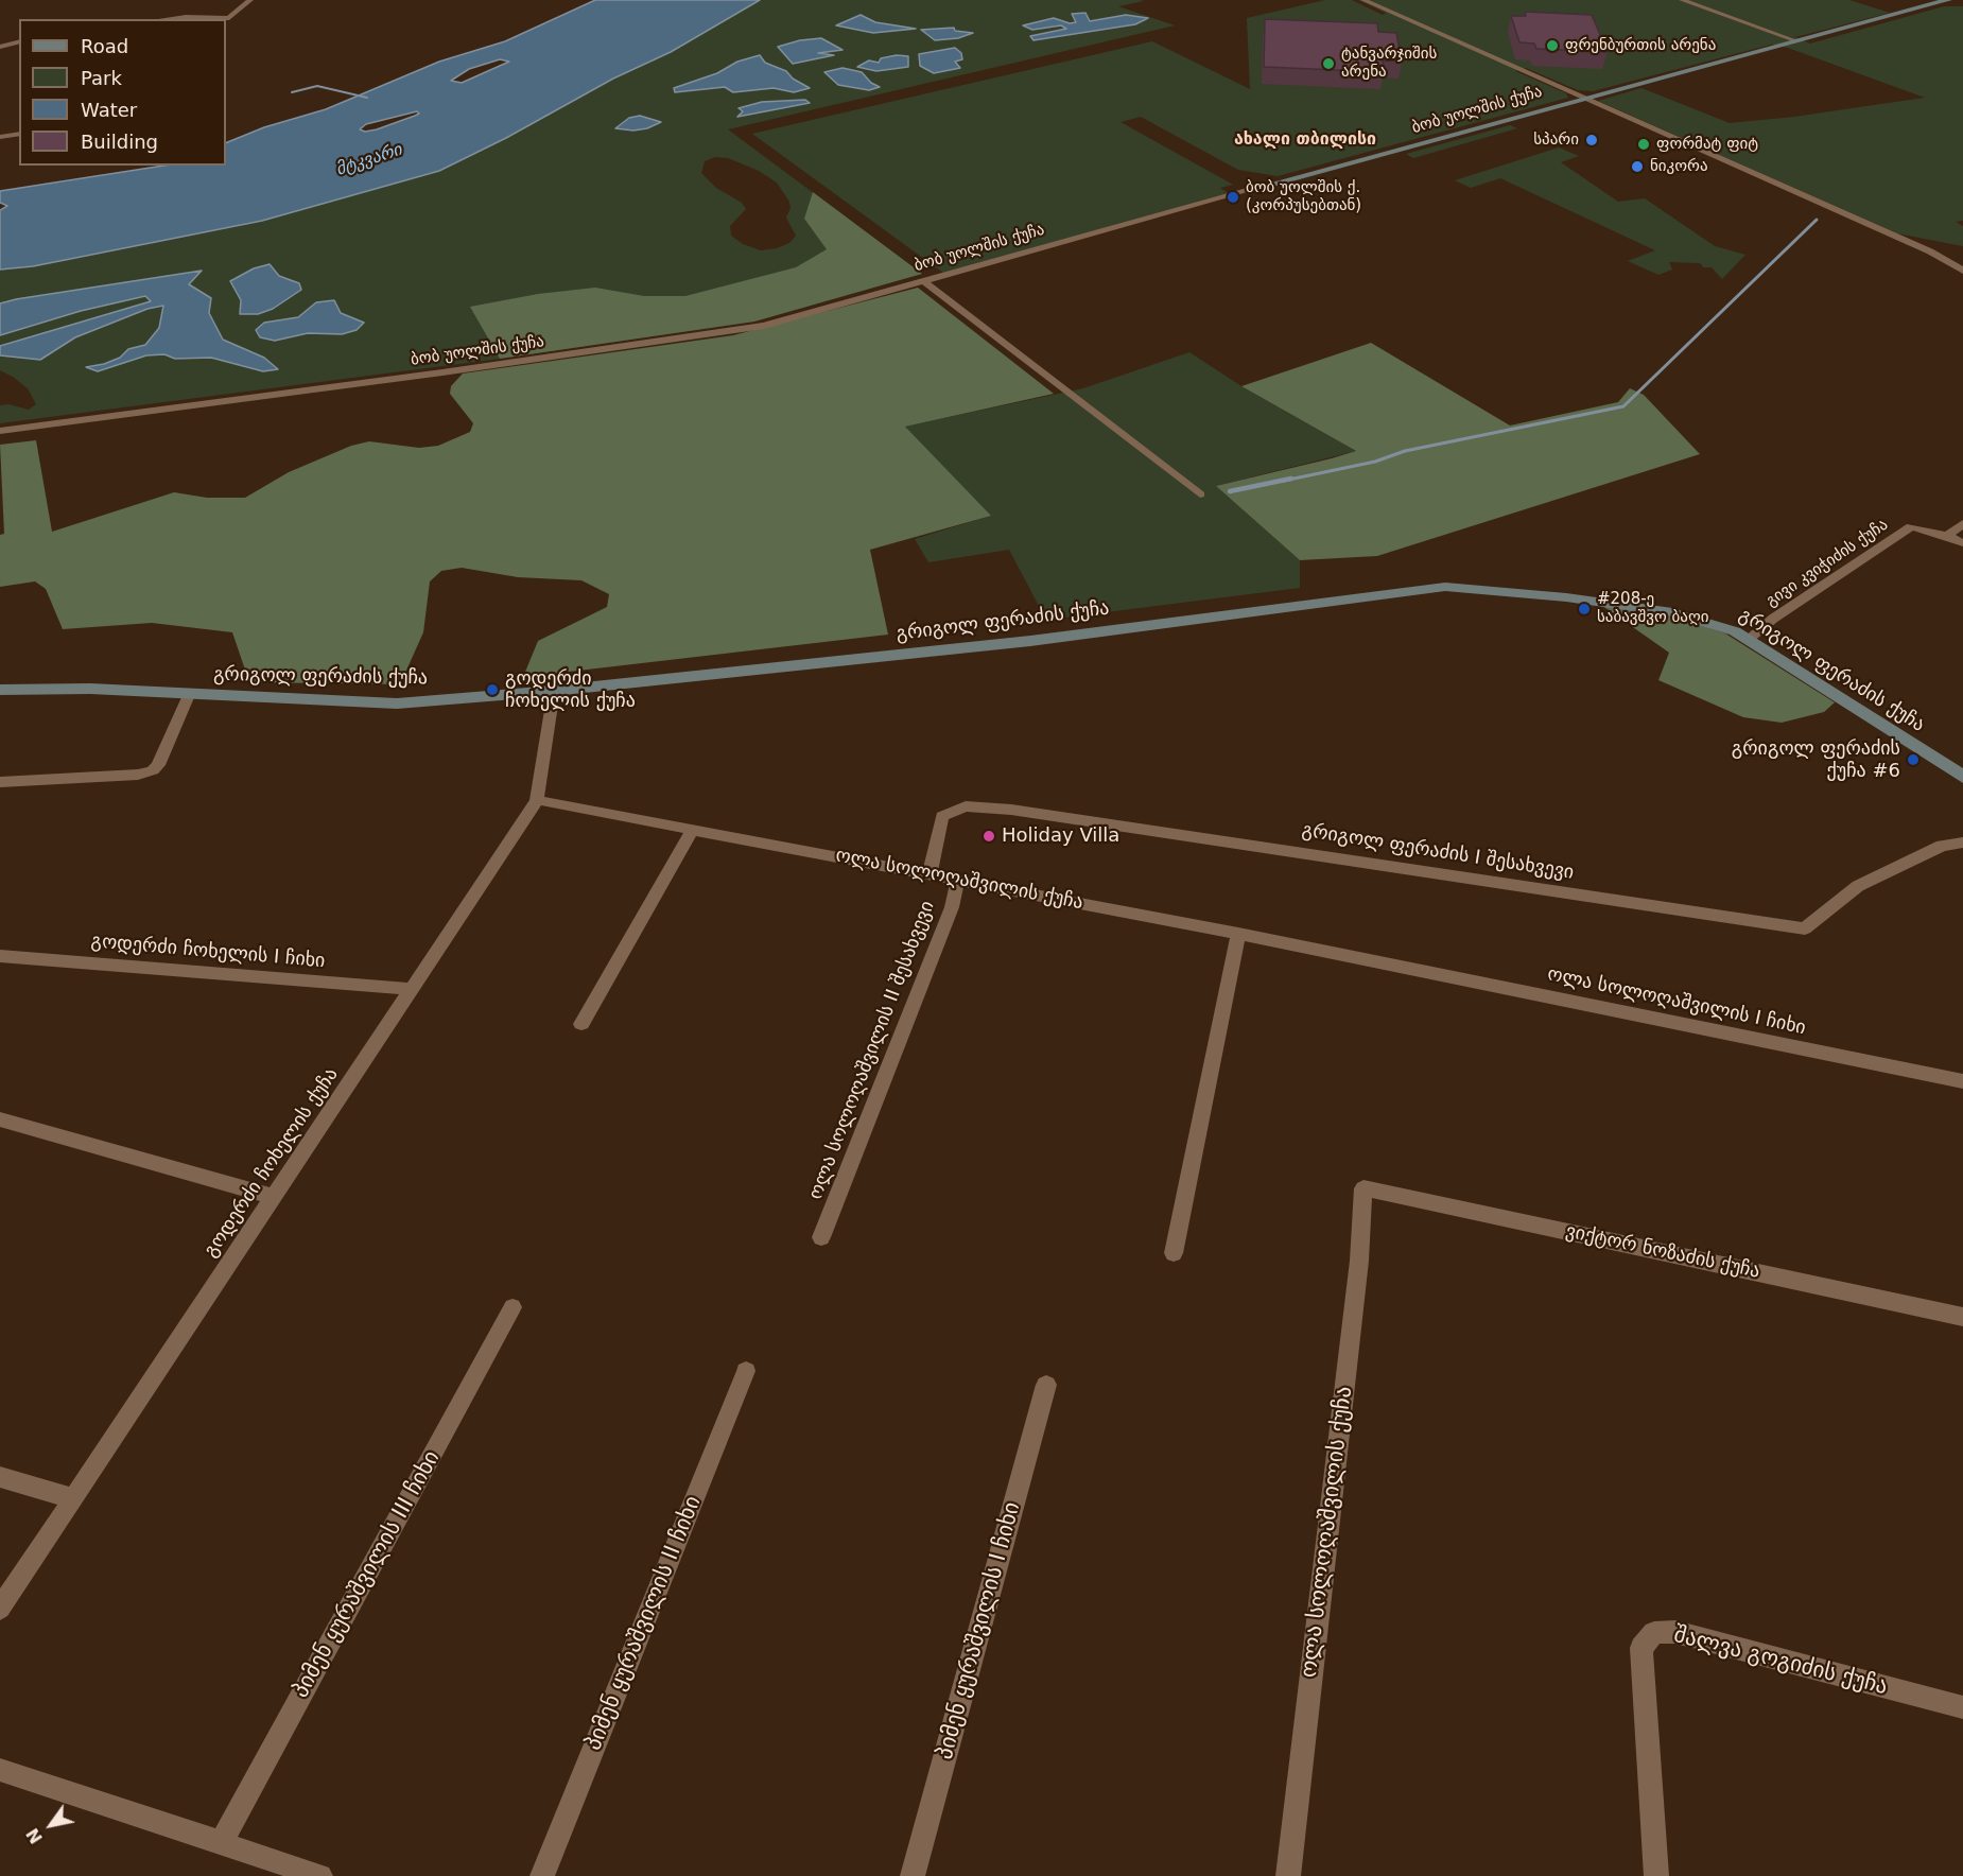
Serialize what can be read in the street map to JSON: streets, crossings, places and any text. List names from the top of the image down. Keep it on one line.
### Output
{"streets":{"street":["ბობ უოლშის ქუჩა","გივი კვიჭიძის ქუჩა","გრიგოლ ფერაძის ქუჩა","გრიგოლ ფერაძის I შესახვევი","ოლა სოლოღაშვილის ქუჩა","გოდერძი ჩოხელის I ჩიხი","ოლა სოლოღაშვილის I ჩიხი","ოლა სოლოღაშვილის II შესახვევი","გოდერძი ჩოხელის ქუჩა","ვიქტორ ნოზაძის ქუჩა","პიმენ ყურაშვილის III ჩიხი","პიმენ ყურაშვილის II ჩიხი","პიმენ ყურაშვილის I ჩიხი","შალვა გოგიძის ქუჩა"]},"crossings":[["გივი კვიჭიძის ქუჩა","გრიგოლ ფერაძის ქუჩა"],["გრიგოლ ფერაძის ქუჩა","გოდერძი ჩოხელის ქუჩა"],["გრიგოლ ფერაძის I შესახვევი","ოლა სოლოღაშვილის ქუჩა"],["ოლა სოლოღაშვილის ქუჩა","ოლა სოლოღაშვილის I ჩიხი"],["ოლა სოლოღაშვილის ქუჩა","ოლა სოლოღაშვილის II შესახვევი"],["ოლა სოლოღაშვილის ქუჩა","გოდერძი ჩოხელის ქუჩა"],["ოლა სოლოღაშვილის ქუჩა","ვიქტორ ნოზაძის ქუჩა"],["გოდერძი ჩოხელის I ჩიხი","გოდერძი ჩოხელის ქუჩა"]],"districts":["ახალი თბილისი"],"water":["მტკვარი"],"places":["ფრენბურთის არენა","ტანვარჯიშის არენა","სპარი","ფორმატ ფიტ","ნიკორა","ბობ უოლშის ქ. (კორპუსებთან)","#208-ე საბავშვო ბაღი","გოდერძი ჩოხელის ქუჩა","გრიგოლ ფერაძის ქუჩა #6","Holiday Villa"],"legend":["Road","Park","Water","Building"],"north":"bottom left"}
